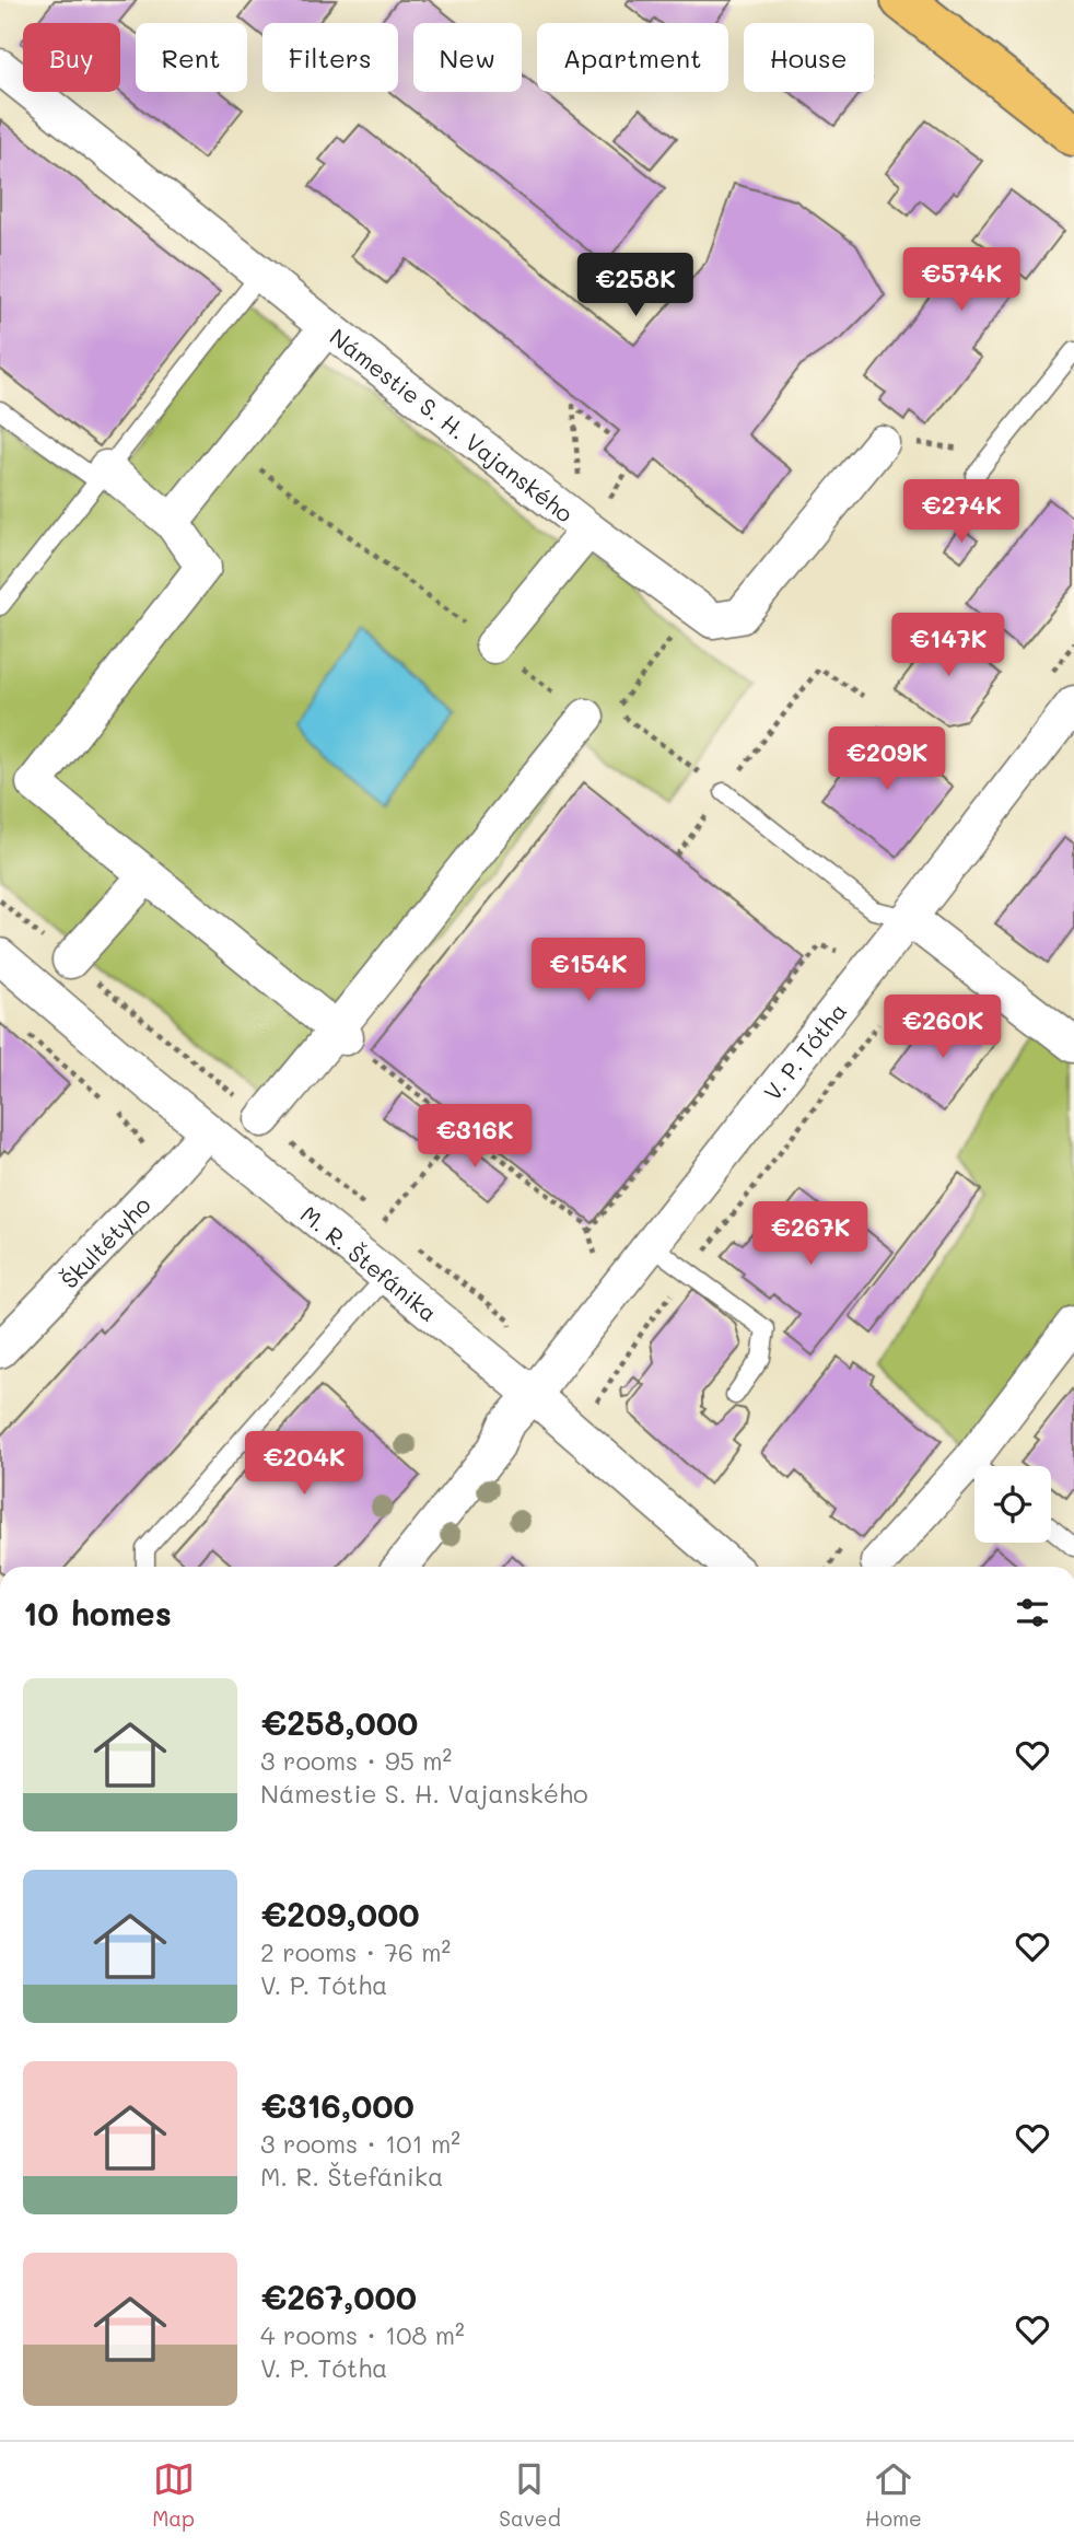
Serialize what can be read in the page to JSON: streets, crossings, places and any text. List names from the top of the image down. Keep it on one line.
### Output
{"streets":{"street":["Námestie S. H. Vajanského","V. P. Tótha","Škultétyho","M. R. Štefánika"]},"crossings":[["V. P. Tótha","M. R. Štefánika"],["Škultétyho","M. R. Štefánika"]],"page":{"chip":["Buy","Rent","Filters","New","Apartment","House"],"price":["€574K","€258K","€274K","€147K","€209K","€154K","€260K","€316K","€267K","€204K"],"heading":"10 homes","list":[{"name":"€258,000","note":"3 rooms · 95 m² · Námestie S. H. Vajanského"},{"name":"€209,000","note":"2 rooms · 76 m² · V. P. Tótha"},{"name":"€316,000","note":"3 rooms · 101 m² · M. R. Štefánika"},{"name":"€267,000","note":"4 rooms · 108 m² · V. P. Tótha"}],"tabs":["Map","Saved","Home"]}}
